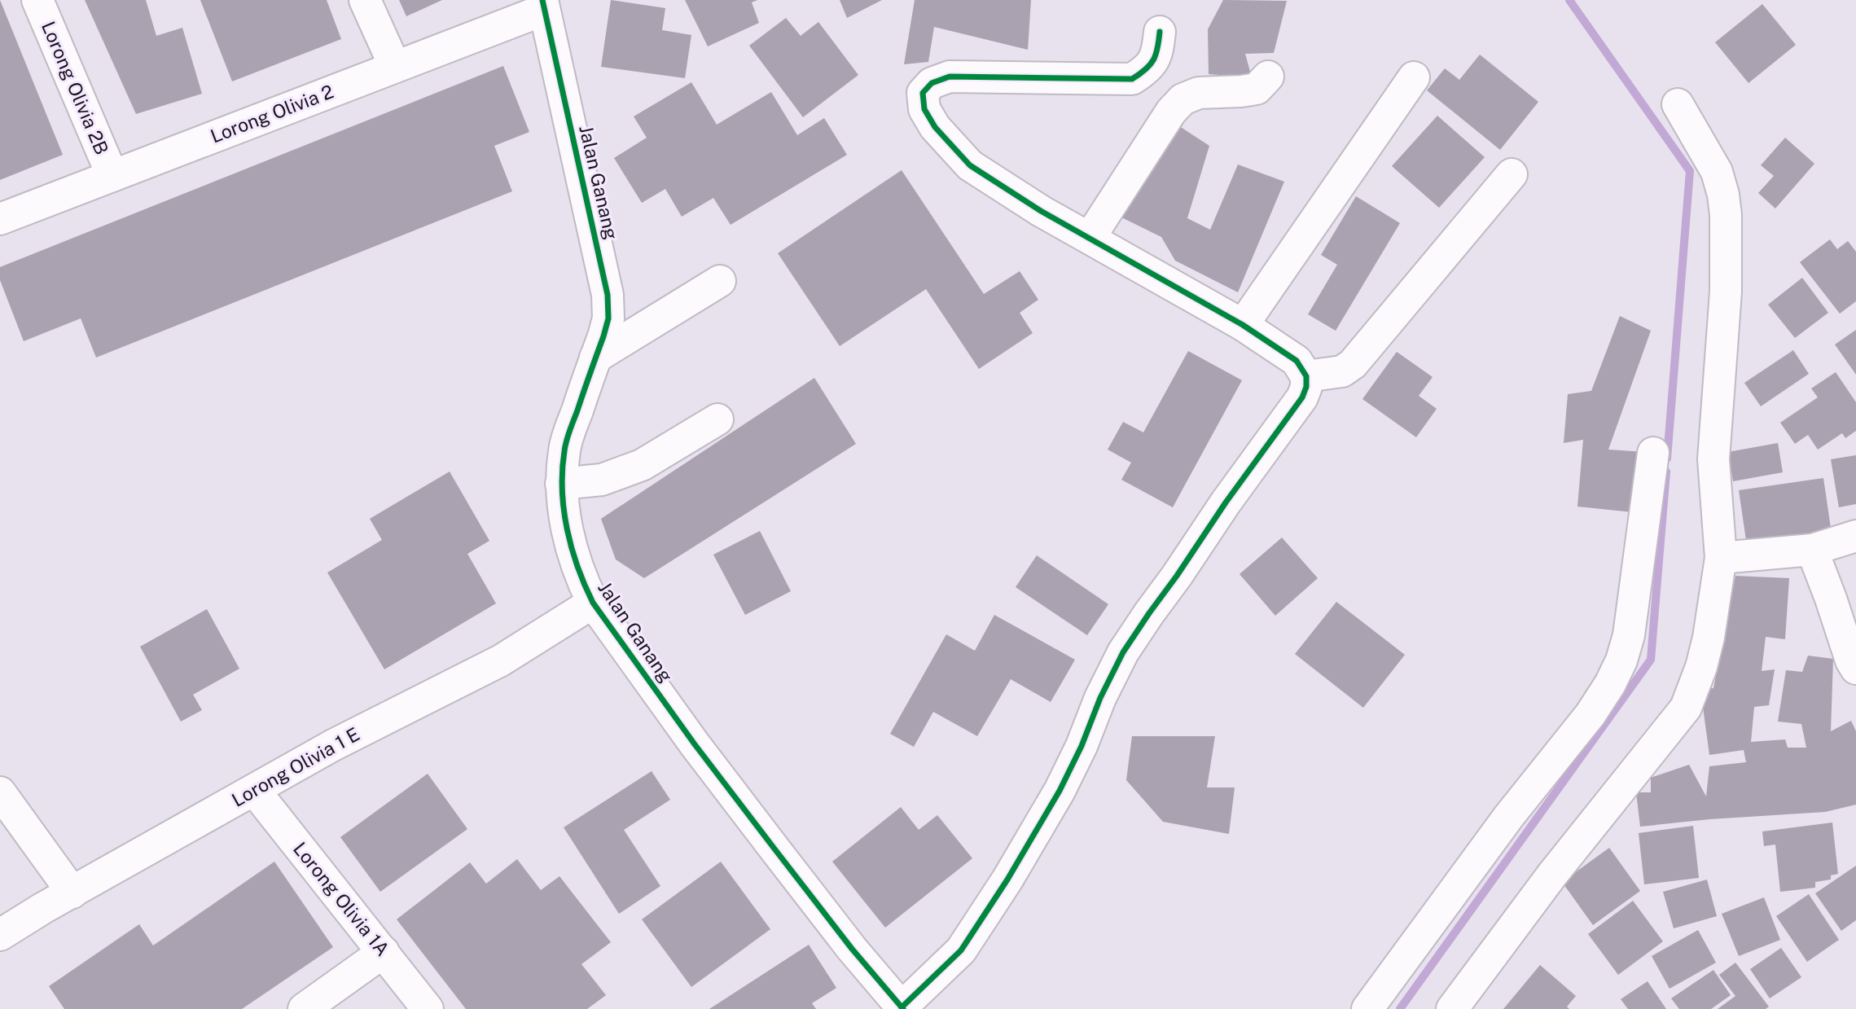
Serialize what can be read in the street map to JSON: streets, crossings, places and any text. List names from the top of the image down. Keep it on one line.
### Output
{"streets":{"street":["Lorong Olivia 2B","Lorong Olivia 2","Jalan Ganang","Lorong Olivia 1 E","Lorong Olivia 1A"]},"crossings":[["Lorong Olivia 2B","Lorong Olivia 2"],["Lorong Olivia 2","Jalan Ganang"],["Jalan Ganang","Lorong Olivia 1 E"],["Lorong Olivia 1 E","Lorong Olivia 1A"]]}
